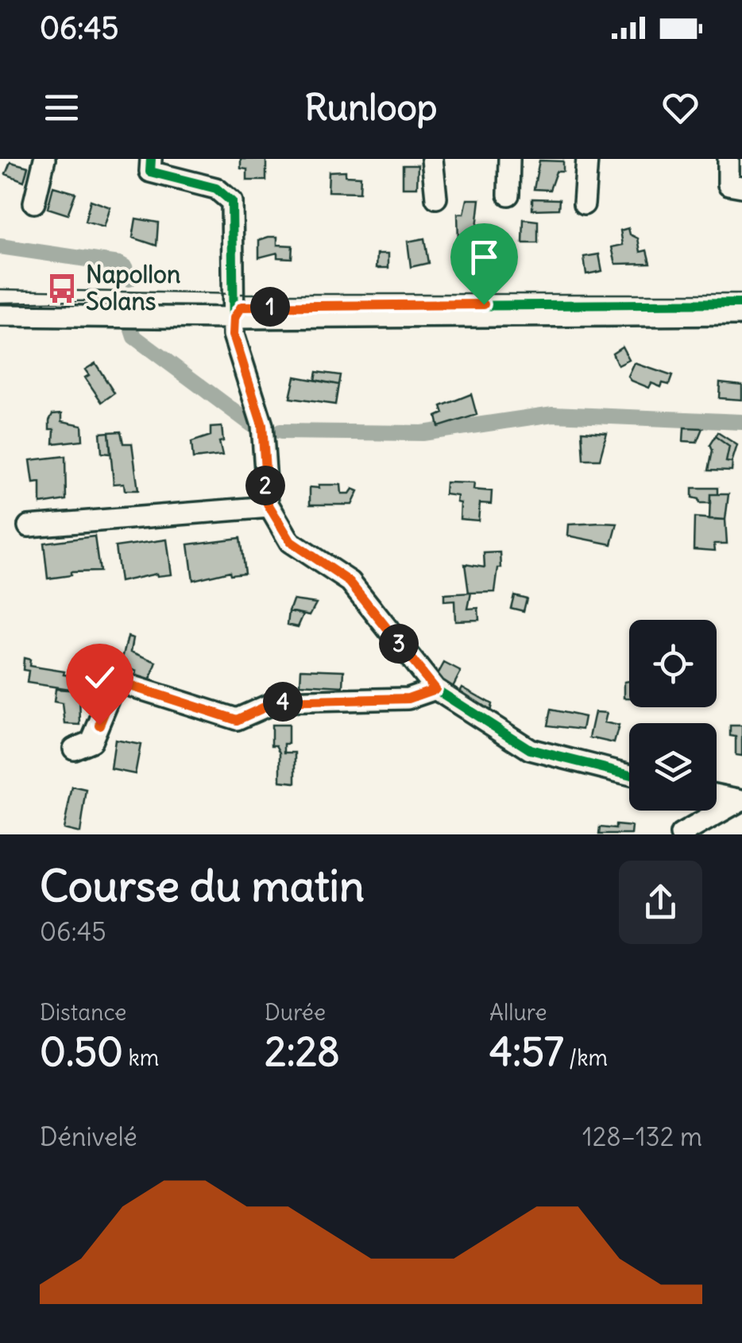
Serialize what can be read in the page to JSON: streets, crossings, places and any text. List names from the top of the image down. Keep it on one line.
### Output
{"places":{"bus stop":["Napollon Solans"]},"page":{"status":"06:45","header":"Runloop","pins":["1","2","3","4"],"heading":["Course du matin","06:45"],"stats":[["Distance","0.50 km"],["Durée","2:28"],["Allure","4:57 /km"]],"chart":["Dénivelé","128–132 m"]}}
